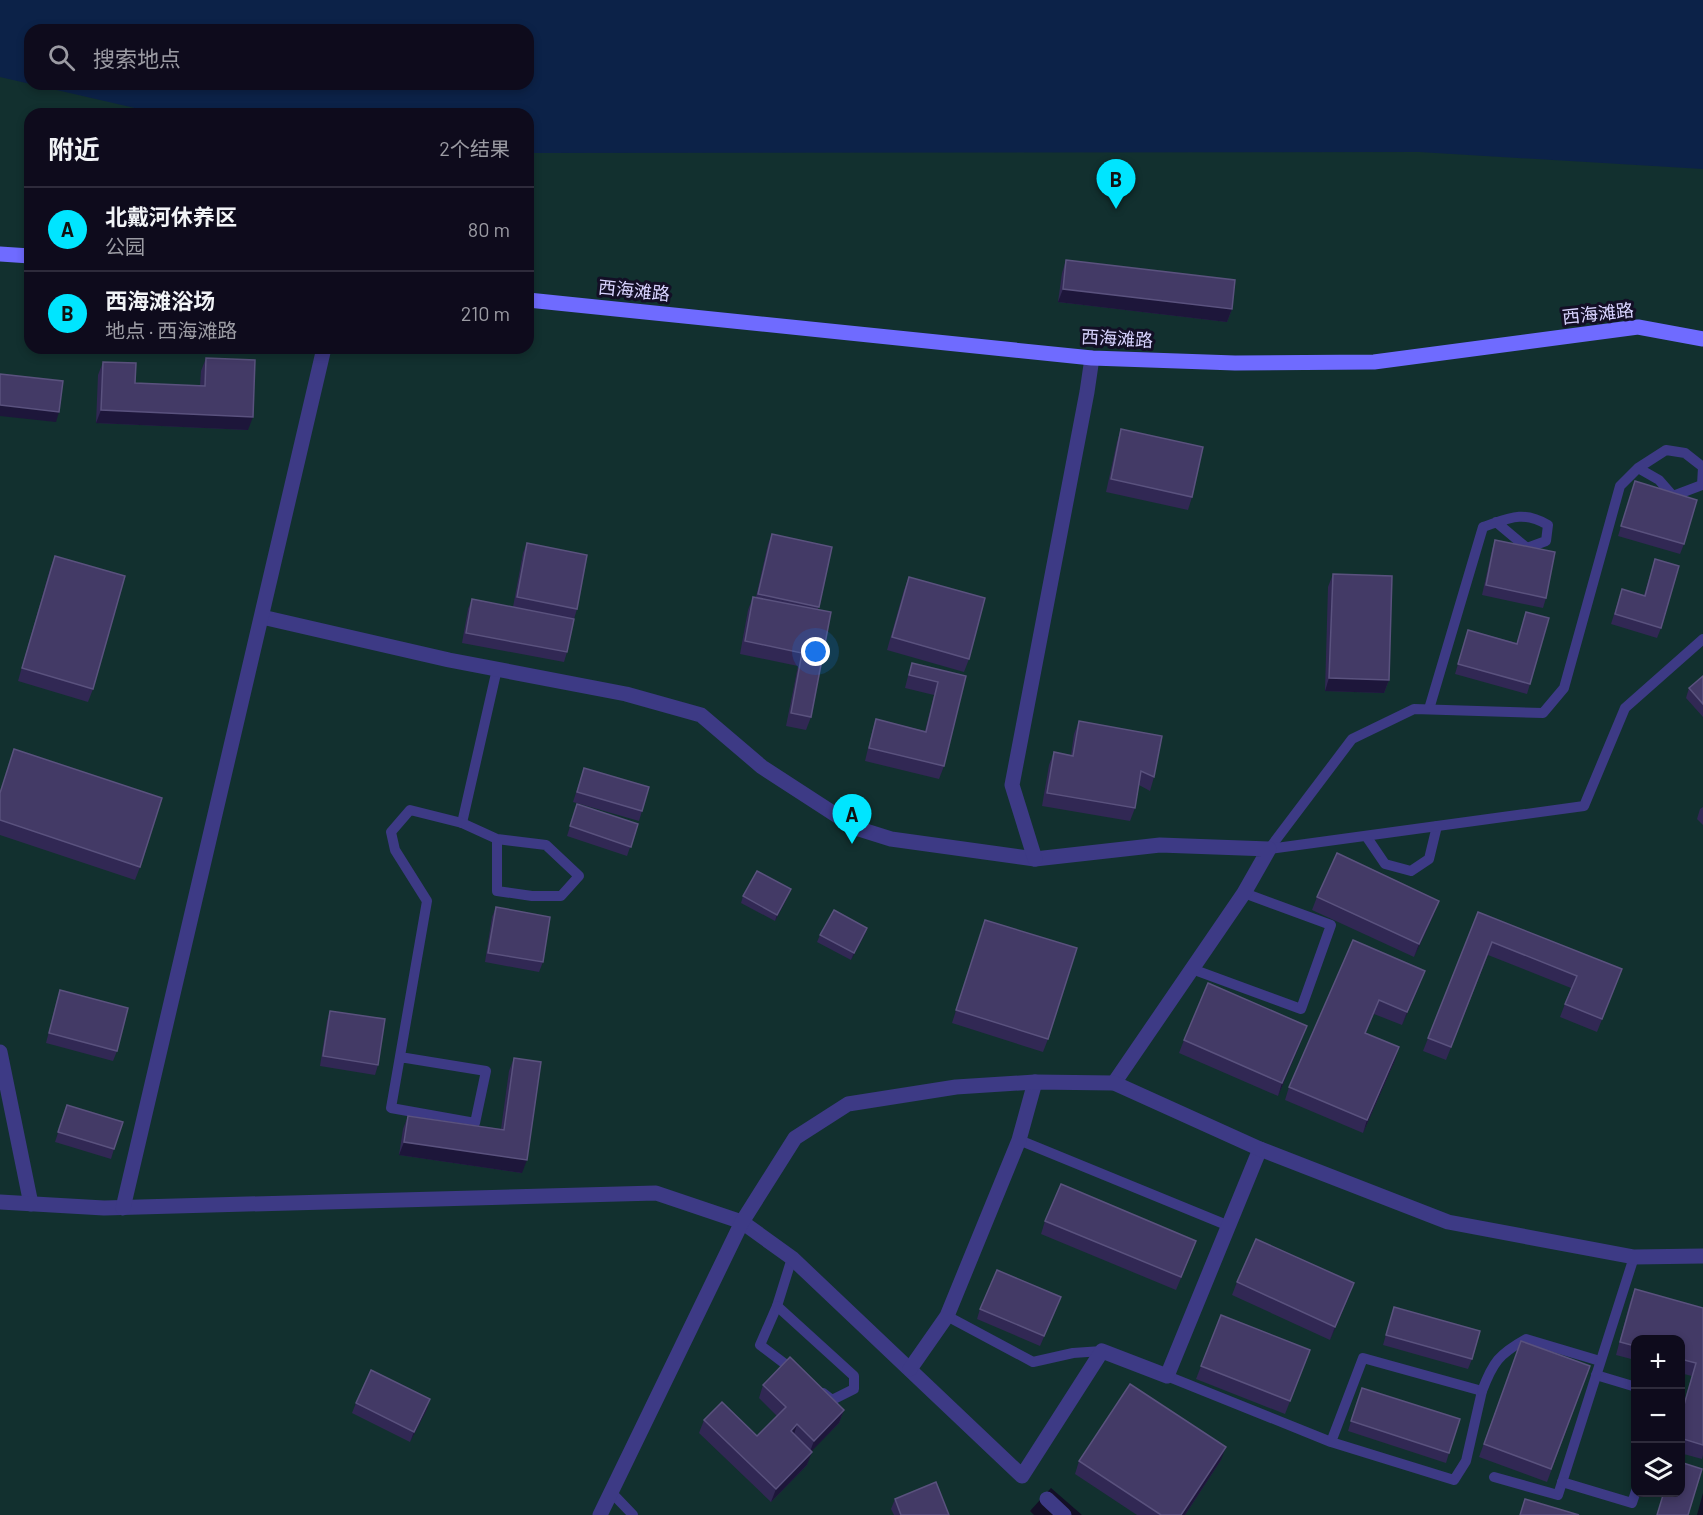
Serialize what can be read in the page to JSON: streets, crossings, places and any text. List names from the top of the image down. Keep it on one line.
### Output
{"streets":{"main road":["西海滩路"]},"page":{"search":"搜索地点","heading":["附近","2个结果"],"pins":["B","A"],"list":[{"mark":"A","name":"北戴河休养区","note":"公园","value":"80 m"},{"mark":"B","name":"西海滩浴场","note":"地点 · 西海滩路","value":"210 m"}],"map_buttons":["+","−"]}}
